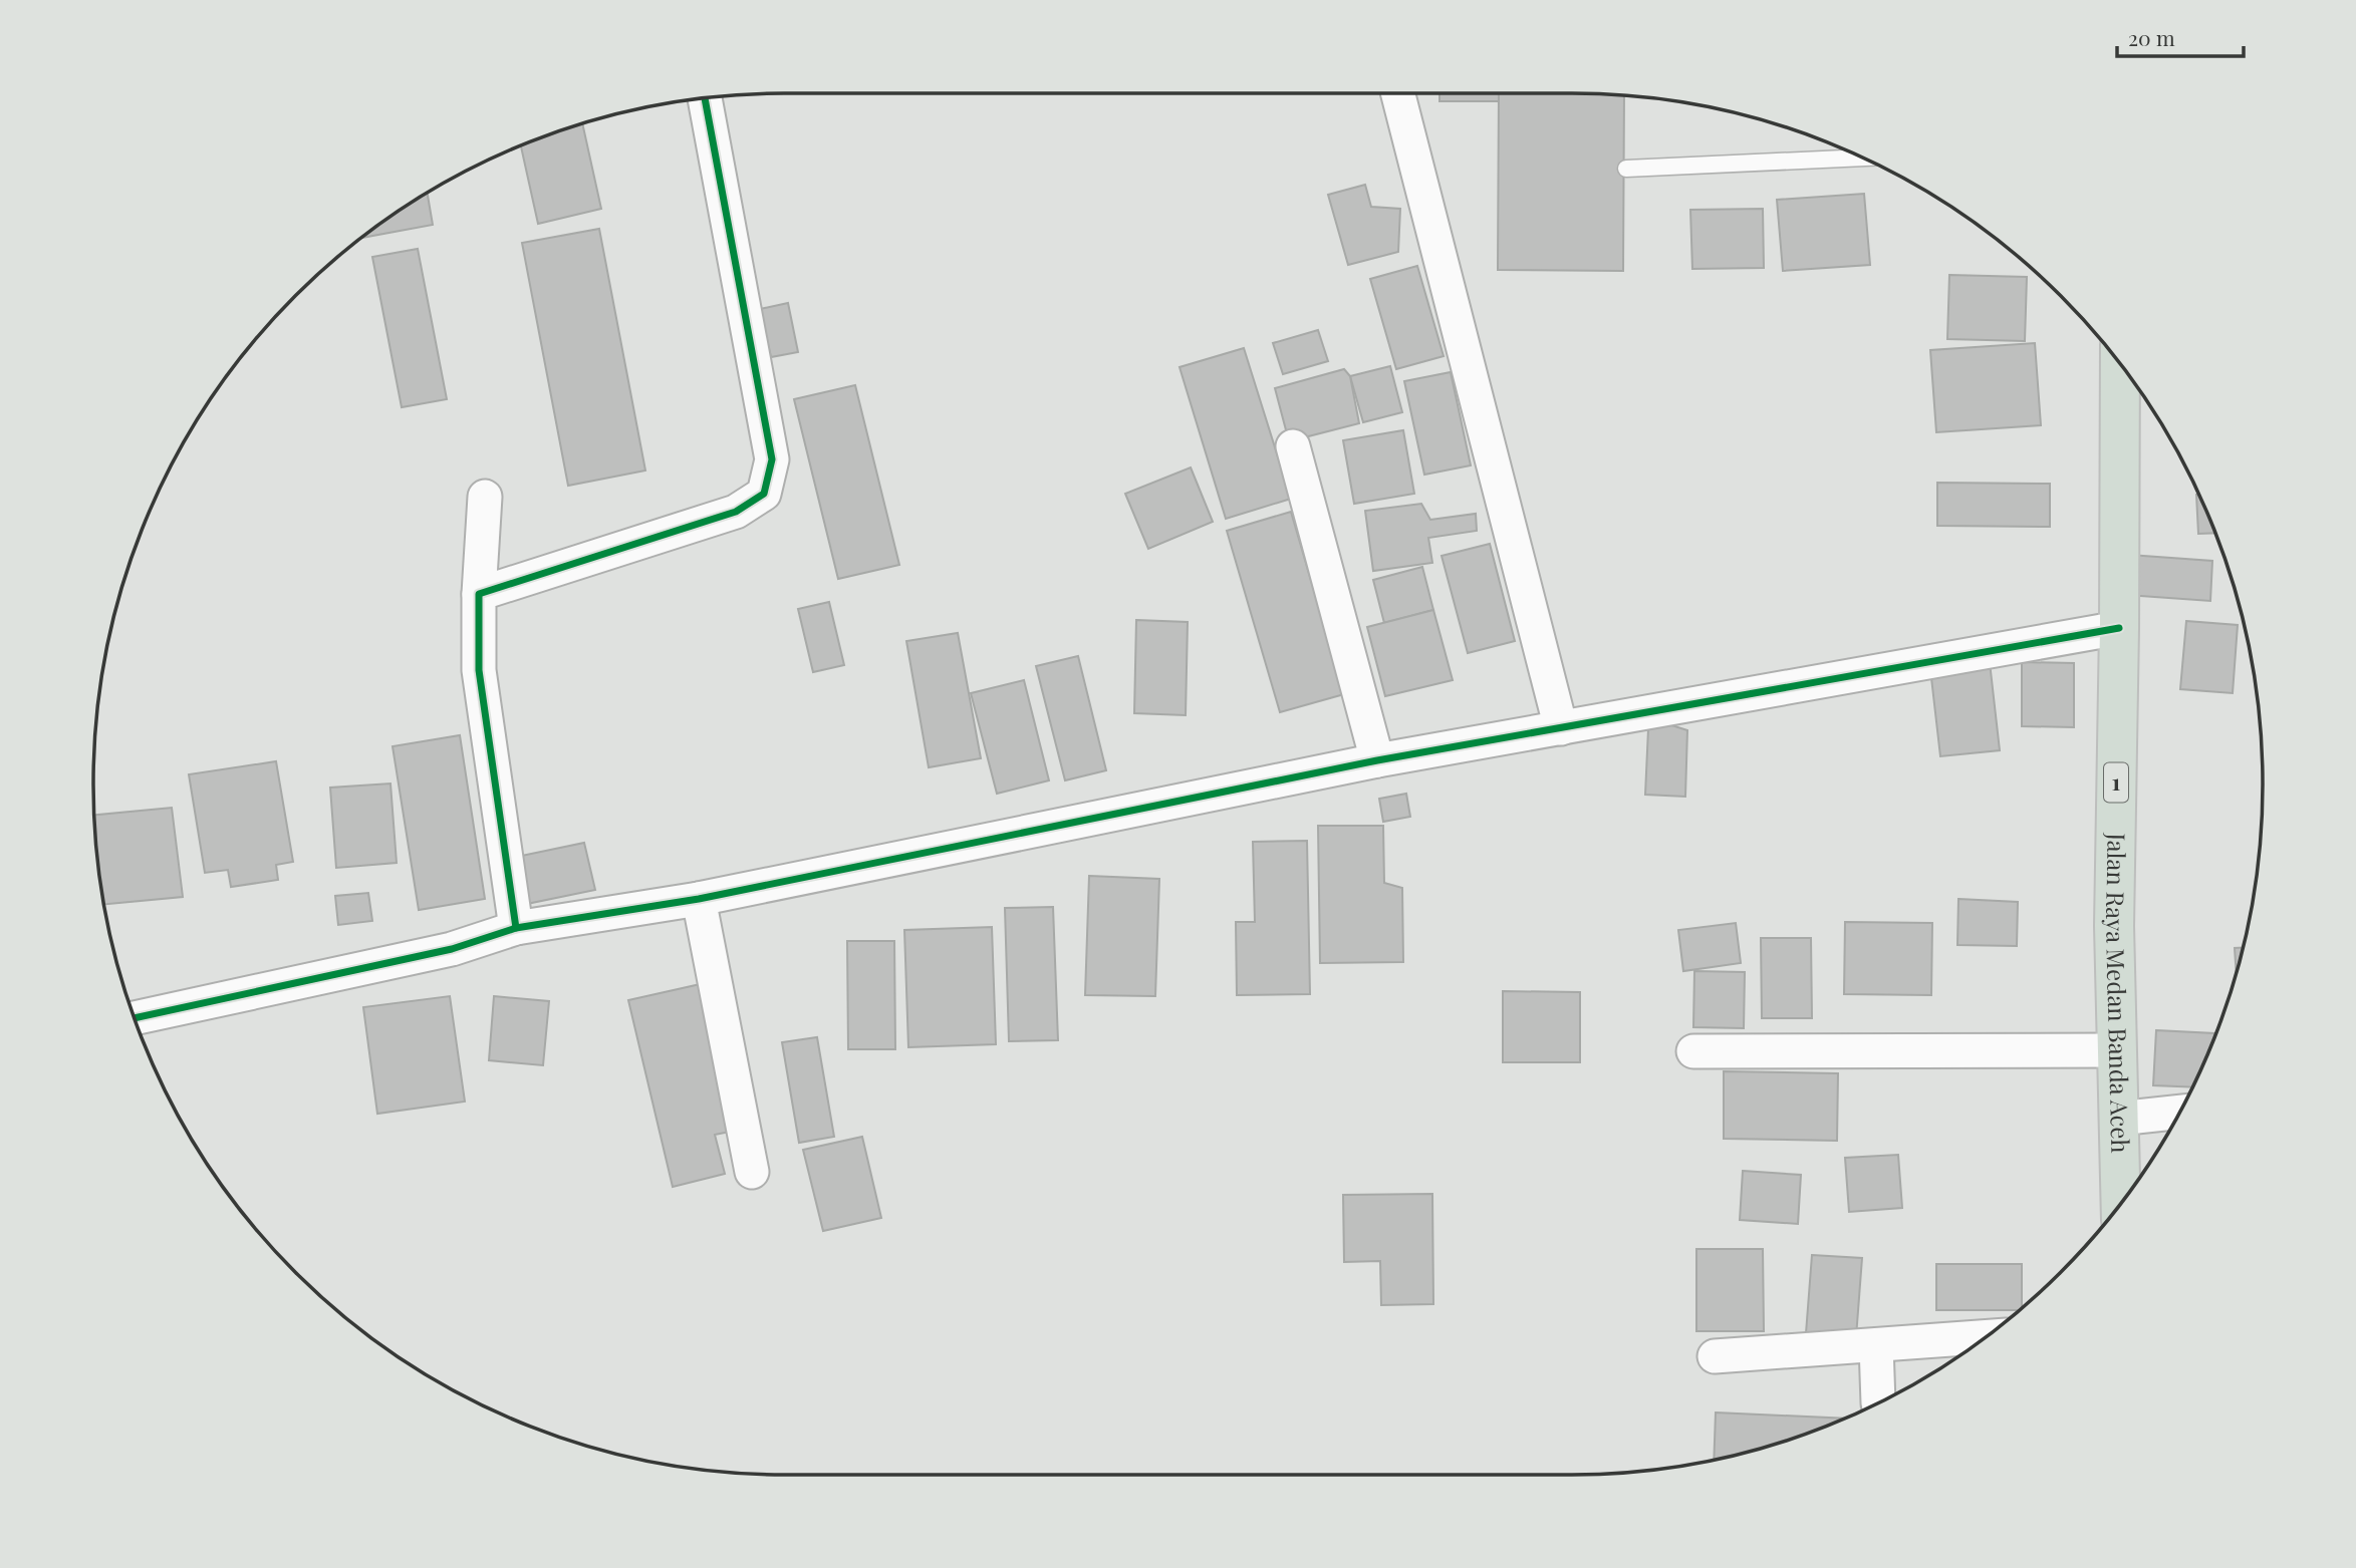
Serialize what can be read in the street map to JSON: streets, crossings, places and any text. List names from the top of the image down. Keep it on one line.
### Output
{"streets":{"highway":["1","Jalan Raya Medan Banda Aceh"]},"scale_bar":"20 m"}
